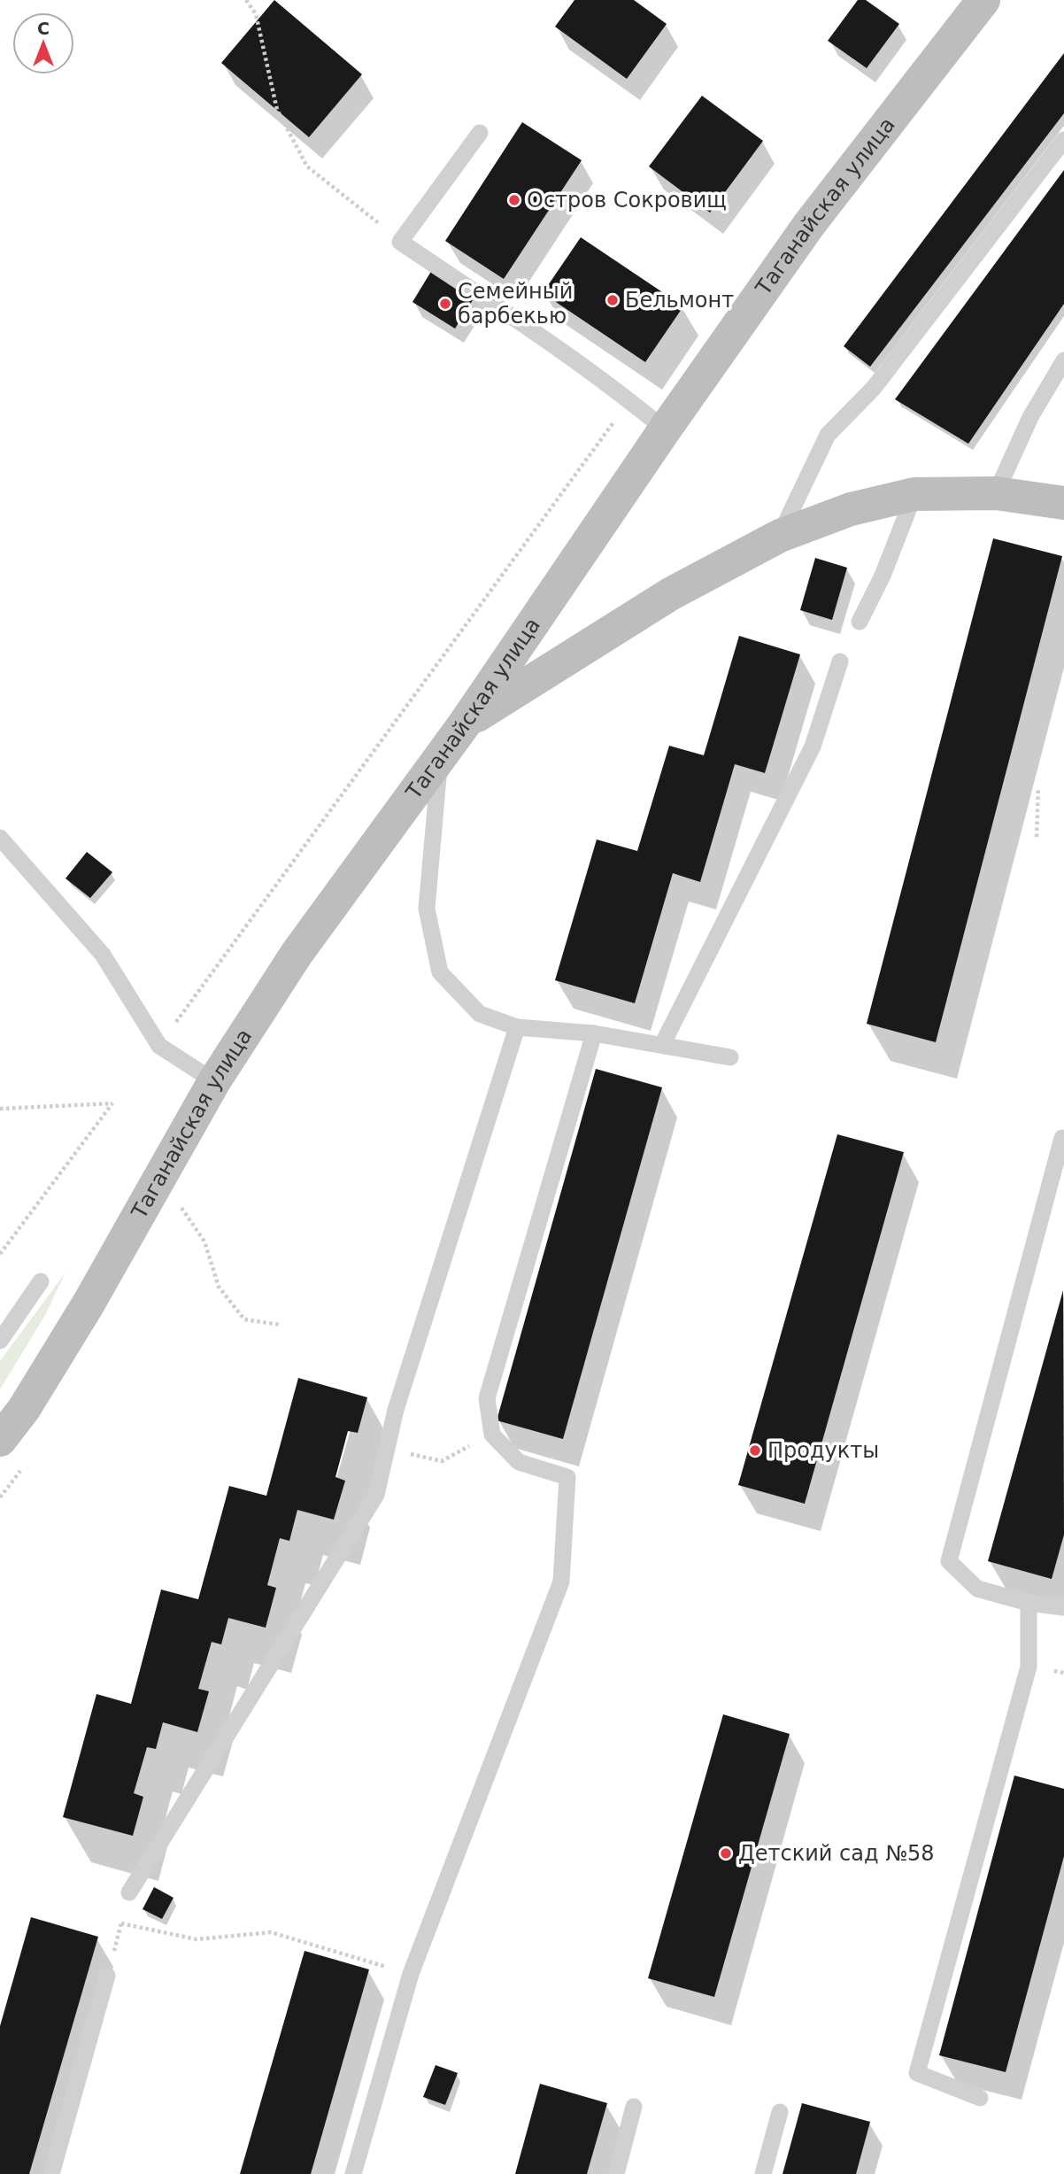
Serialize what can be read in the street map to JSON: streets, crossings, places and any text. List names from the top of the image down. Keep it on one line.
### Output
{"streets":{"main road":["Таганайская улица"]},"places":["Остров Сокровищ","Бельмонт","Семейный барбекью","Продукты","Детский сад №58"],"north":"top"}
